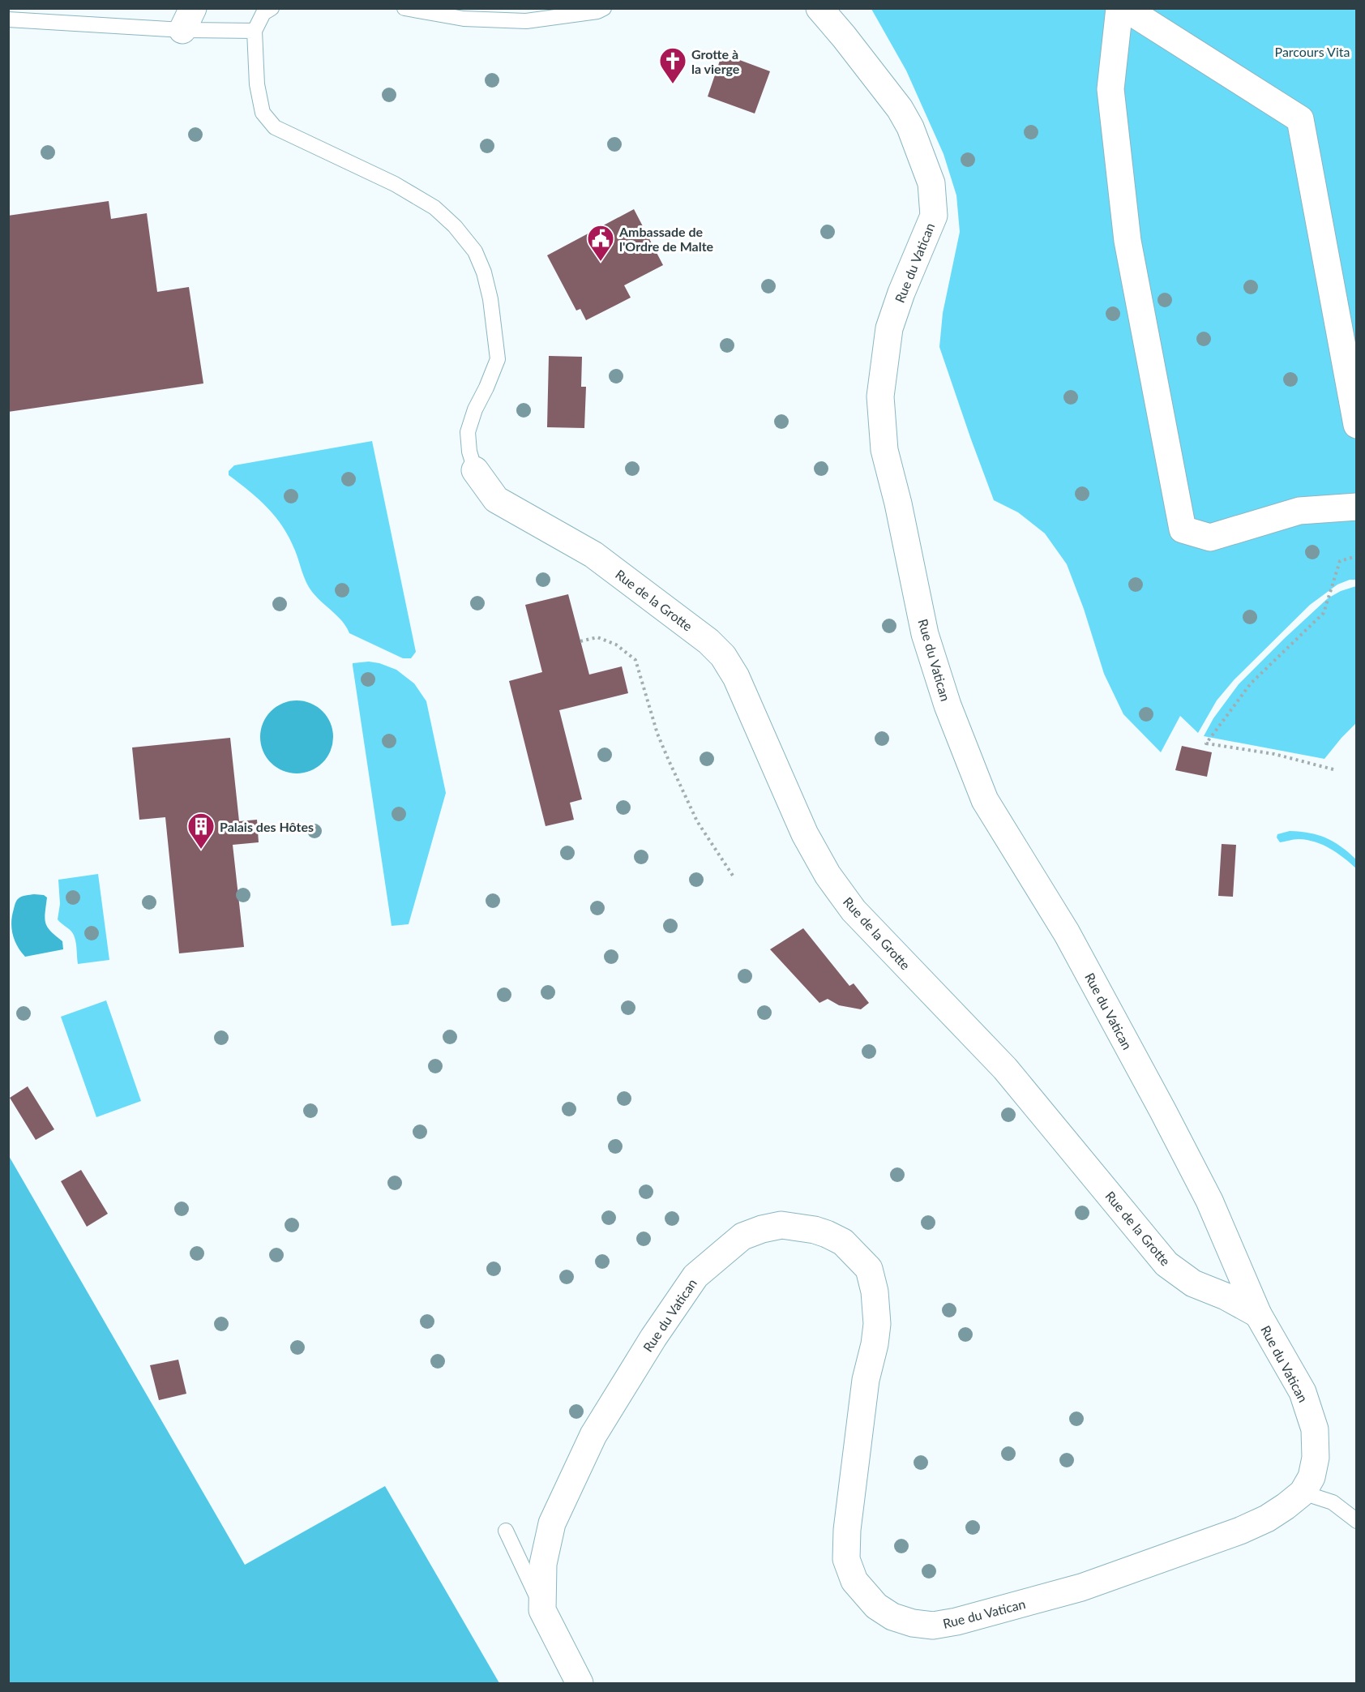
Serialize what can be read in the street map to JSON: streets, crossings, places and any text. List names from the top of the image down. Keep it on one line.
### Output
{"streets":{"street":["Rue du Vatican","Rue de la Grotte"]},"crossings":[["Rue du Vatican","Rue de la Grotte"]],"parks":["Parcours Vita"],"places":{"church":["Grotte à la vierge"],"public building":["Ambassade de l'Ordre de Malte"],"building":["Palais des Hôtes"]}}
